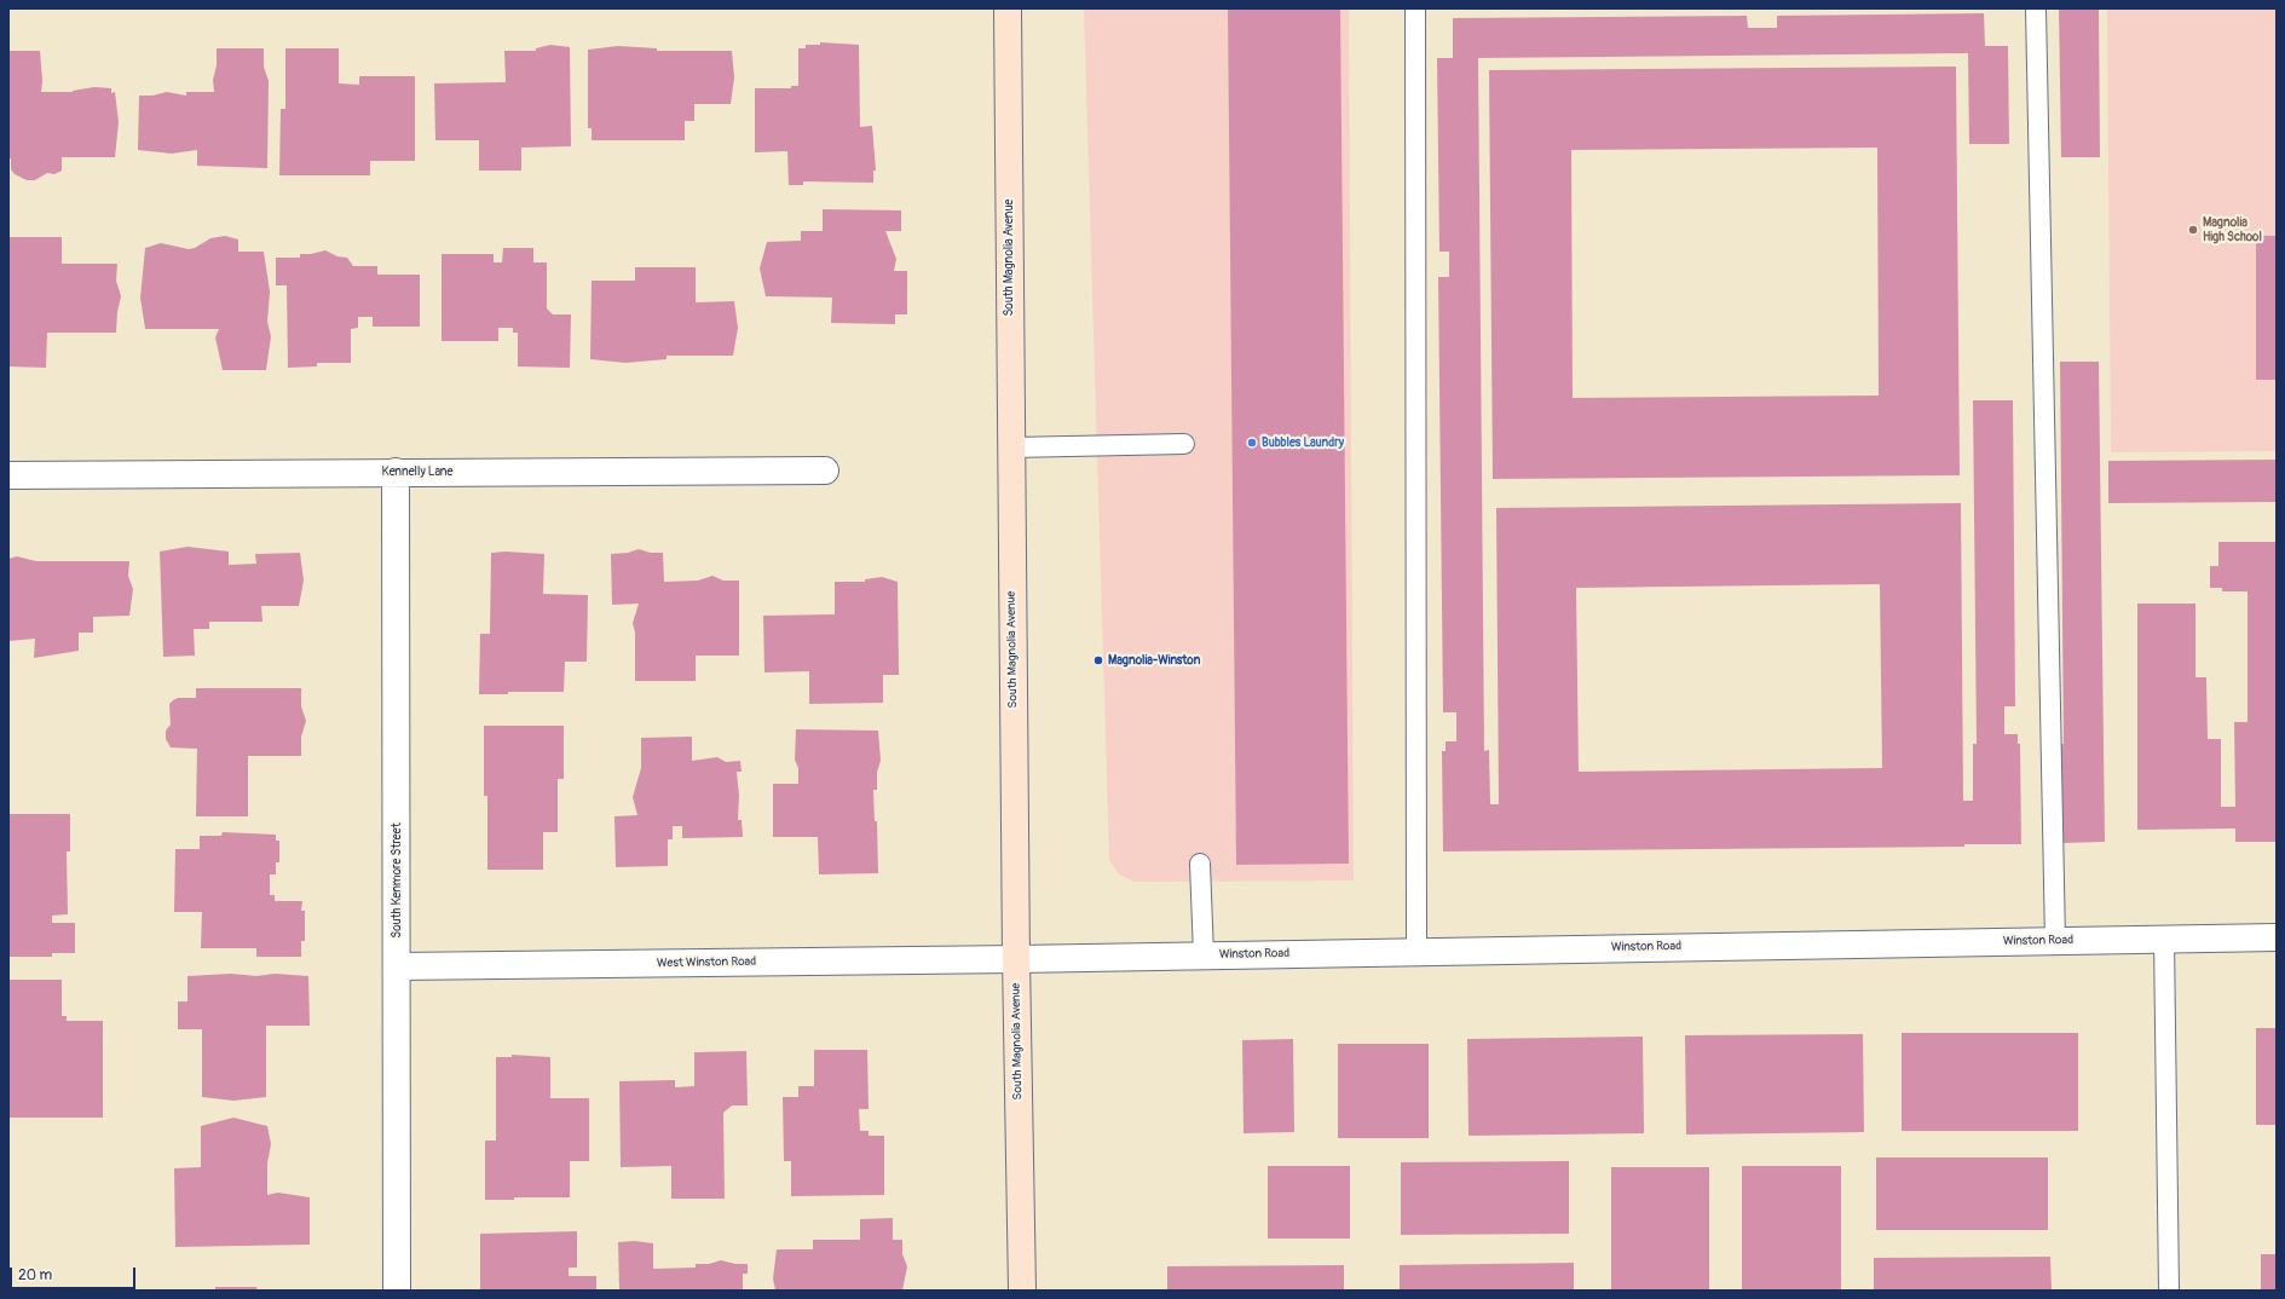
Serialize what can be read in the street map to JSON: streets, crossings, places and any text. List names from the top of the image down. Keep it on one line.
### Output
{"streets":{"main road":["South Magnolia Avenue"],"street":["Kennelly Lane","South Kenmore Street","Winston Road","West Winston Road"]},"crossings":[["South Magnolia Avenue","Winston Road"],["South Magnolia Avenue","West Winston Road"],["Kennelly Lane","South Kenmore Street"],["South Kenmore Street","West Winston Road"],["Winston Road","West Winston Road"]],"places":["Magnolia High School","Bubbles Laundry","Magnolia-Winston"],"scale_bar":"20 m"}
